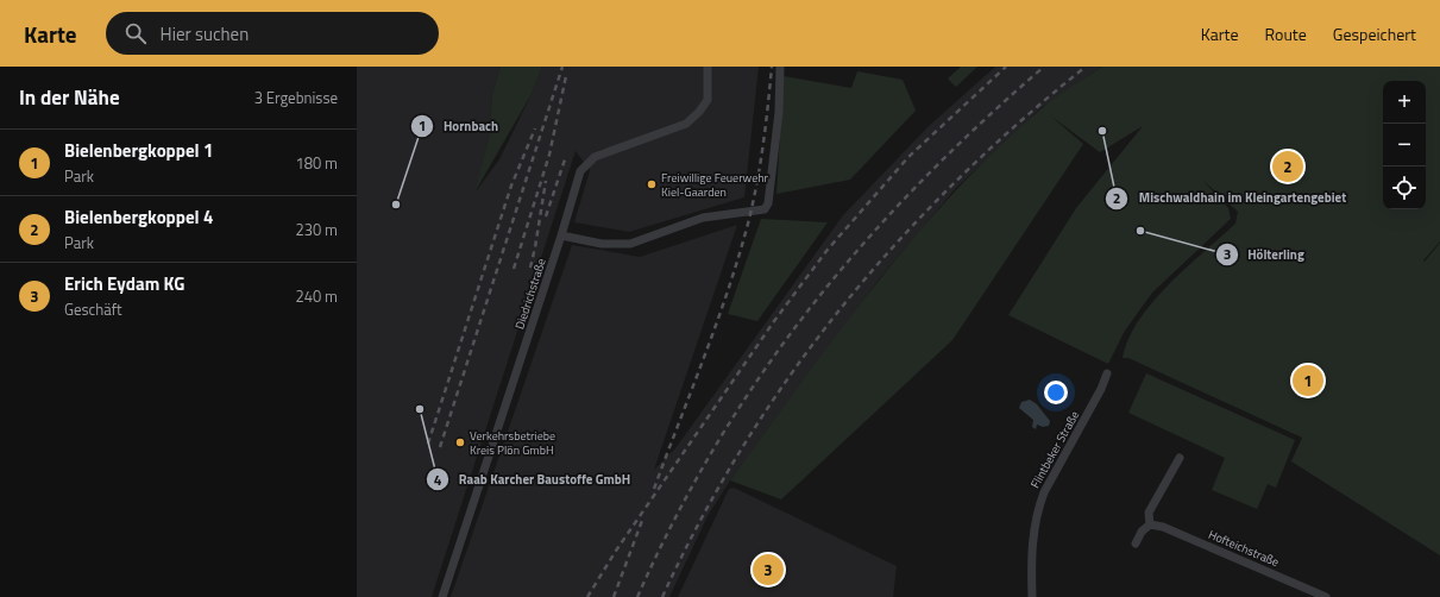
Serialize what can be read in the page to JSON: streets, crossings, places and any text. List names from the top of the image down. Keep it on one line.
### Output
{"streets":{"street":["Diedrichstraße","Flintbeker Straße","Hofteichstraße"]},"places":["Mischwaldhain im Kleingartengebiet","Freiwillige Feuerwehr Kiel-Gaarden","Hornbach","Hölterling","Raab Karcher Baustoffe GmbH","Verkehrsbetriebe Kreis Plön GmbH"],"page":{"header":"Karte","search":"Hier suchen","nav":["Karte","Route","Gespeichert"],"heading":["In der Nähe","3 Ergebnisse"],"map_buttons":["+","−"],"list":[{"mark":"1","name":"Bielenbergkoppel 1","note":"Park","value":"180 m"},{"mark":"2","name":"Bielenbergkoppel 4","note":"Park","value":"230 m"},{"mark":"3","name":"Erich Eydam KG","note":"Geschäft","value":"240 m"}],"pins":["2","1","3"]}}
